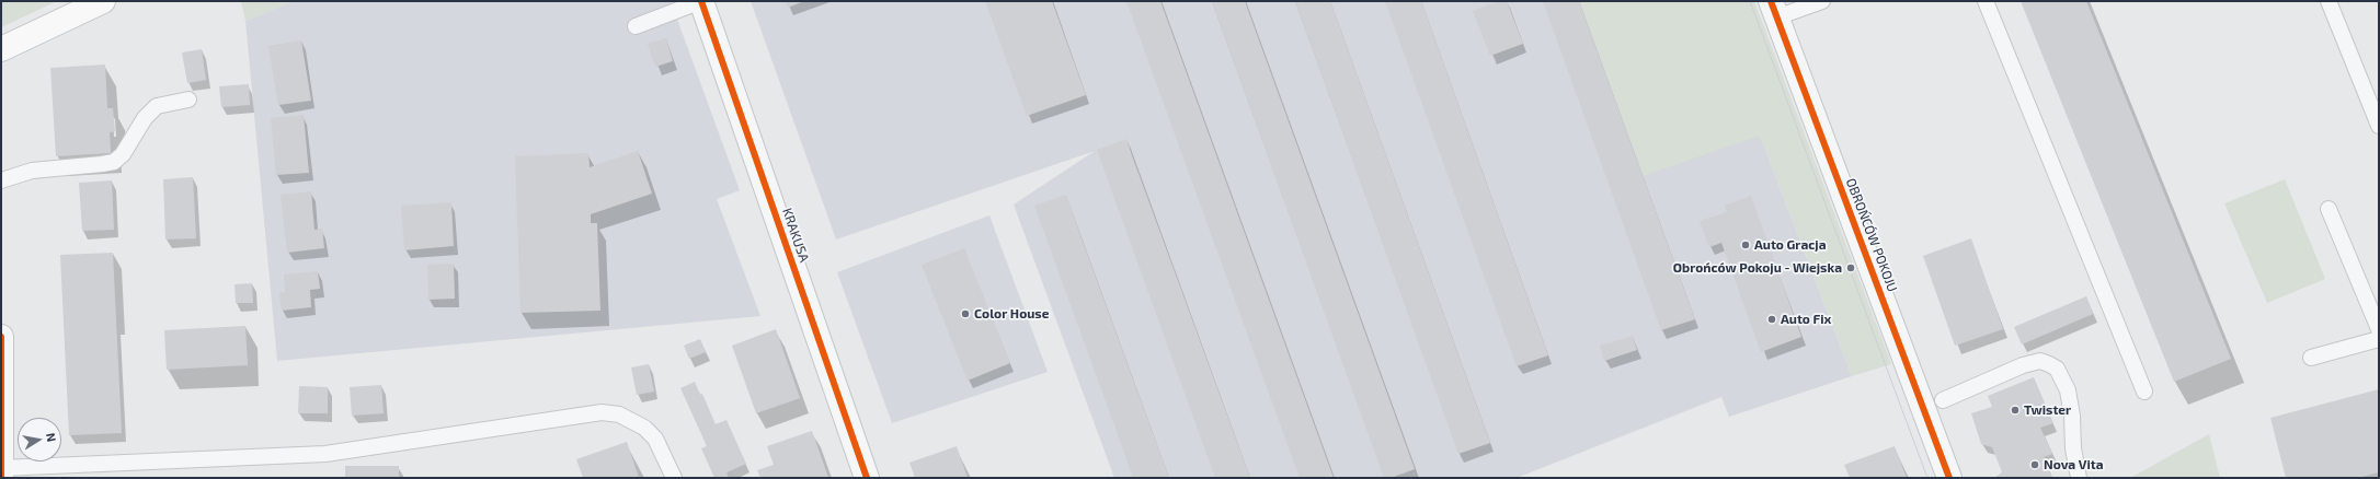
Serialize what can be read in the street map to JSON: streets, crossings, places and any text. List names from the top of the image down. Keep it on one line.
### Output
{"streets":{"street":["KRAKUSA","OBROŃCÓW POKOJU"]},"places":["Auto Gracja","Obrońców Pokoju - Wiejska","Color House","Auto Fix","Twister","Nova Vita"],"north":"right"}
